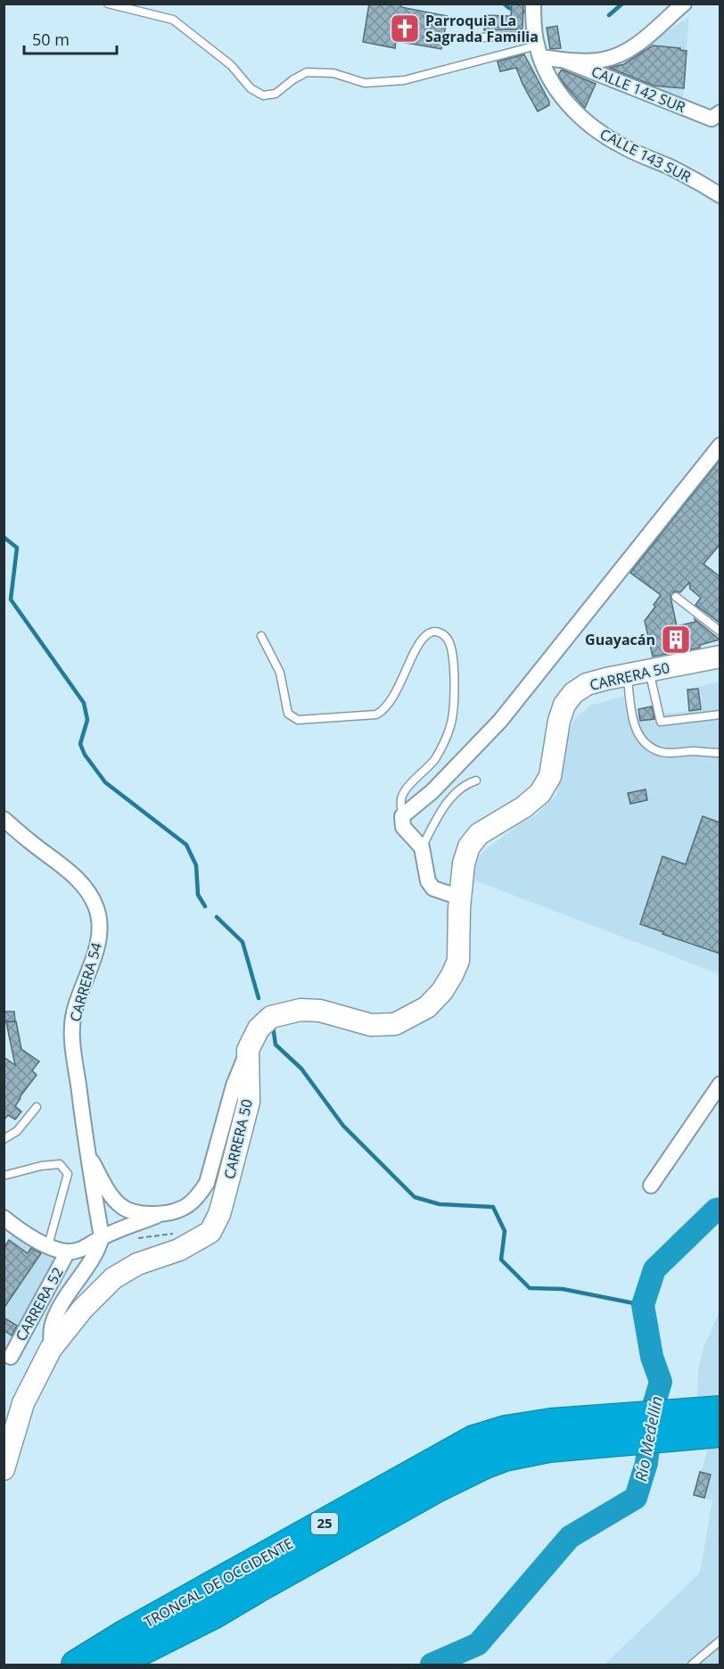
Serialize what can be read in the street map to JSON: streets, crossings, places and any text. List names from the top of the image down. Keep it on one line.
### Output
{"streets":{"highway":["25","TRONCAL DE OCCIDENTE"],"main road":["CARRERA 50"],"street":["CALLE 142 SUR","CALLE 143 SUR","CARRERA 54","CARRERA 52"]},"crossings":[["CARRERA 50","CARRERA 54"]],"water":["Río Medellín"],"places":{"church":["Parroquia La Sagrada Familia"],"building":["Guayacán"]},"scale_bar":"50 m"}
